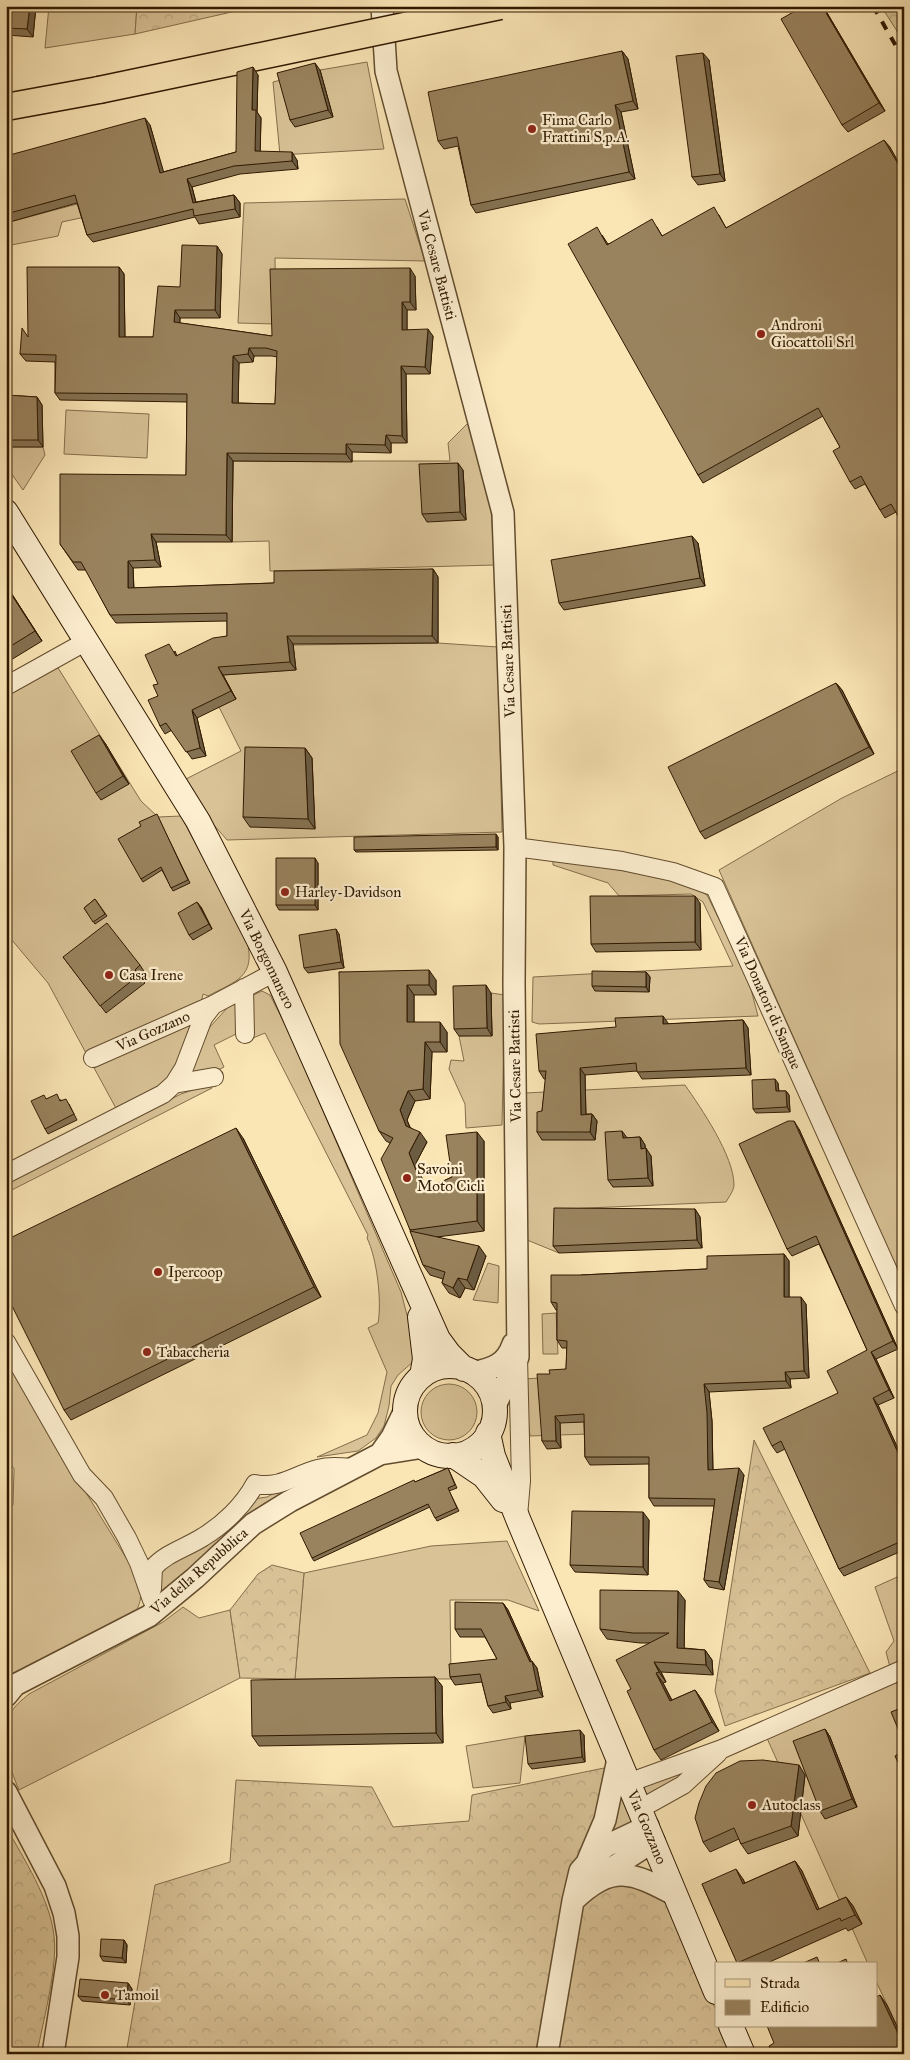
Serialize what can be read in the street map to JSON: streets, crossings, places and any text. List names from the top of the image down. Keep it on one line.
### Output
{"streets":{"main road":["Via Borgomanero","Via Gozzano"],"street":["Via Cesare Battisti","Via Donatori di Sangue","Via della Repubblica"]},"crossings":[["Via Cesare Battisti","Via Borgomanero"],["Via Cesare Battisti","Via Donatori di Sangue"],["Via Cesare Battisti","Via Gozzano"],["Via Cesare Battisti","Via della Repubblica"],["Via Borgomanero","Via Gozzano"],["Via Borgomanero","Via della Repubblica"]],"places":["Fima Carlo Frattini S.p.A.","Androni Giocattoli Srl","Harley-Davidson","Casa Irene","Savoini Moto Cicli","Ipercoop","Tabaccheria","Autoclass","Tamoil"],"legend":["Strada","Edificio"]}
